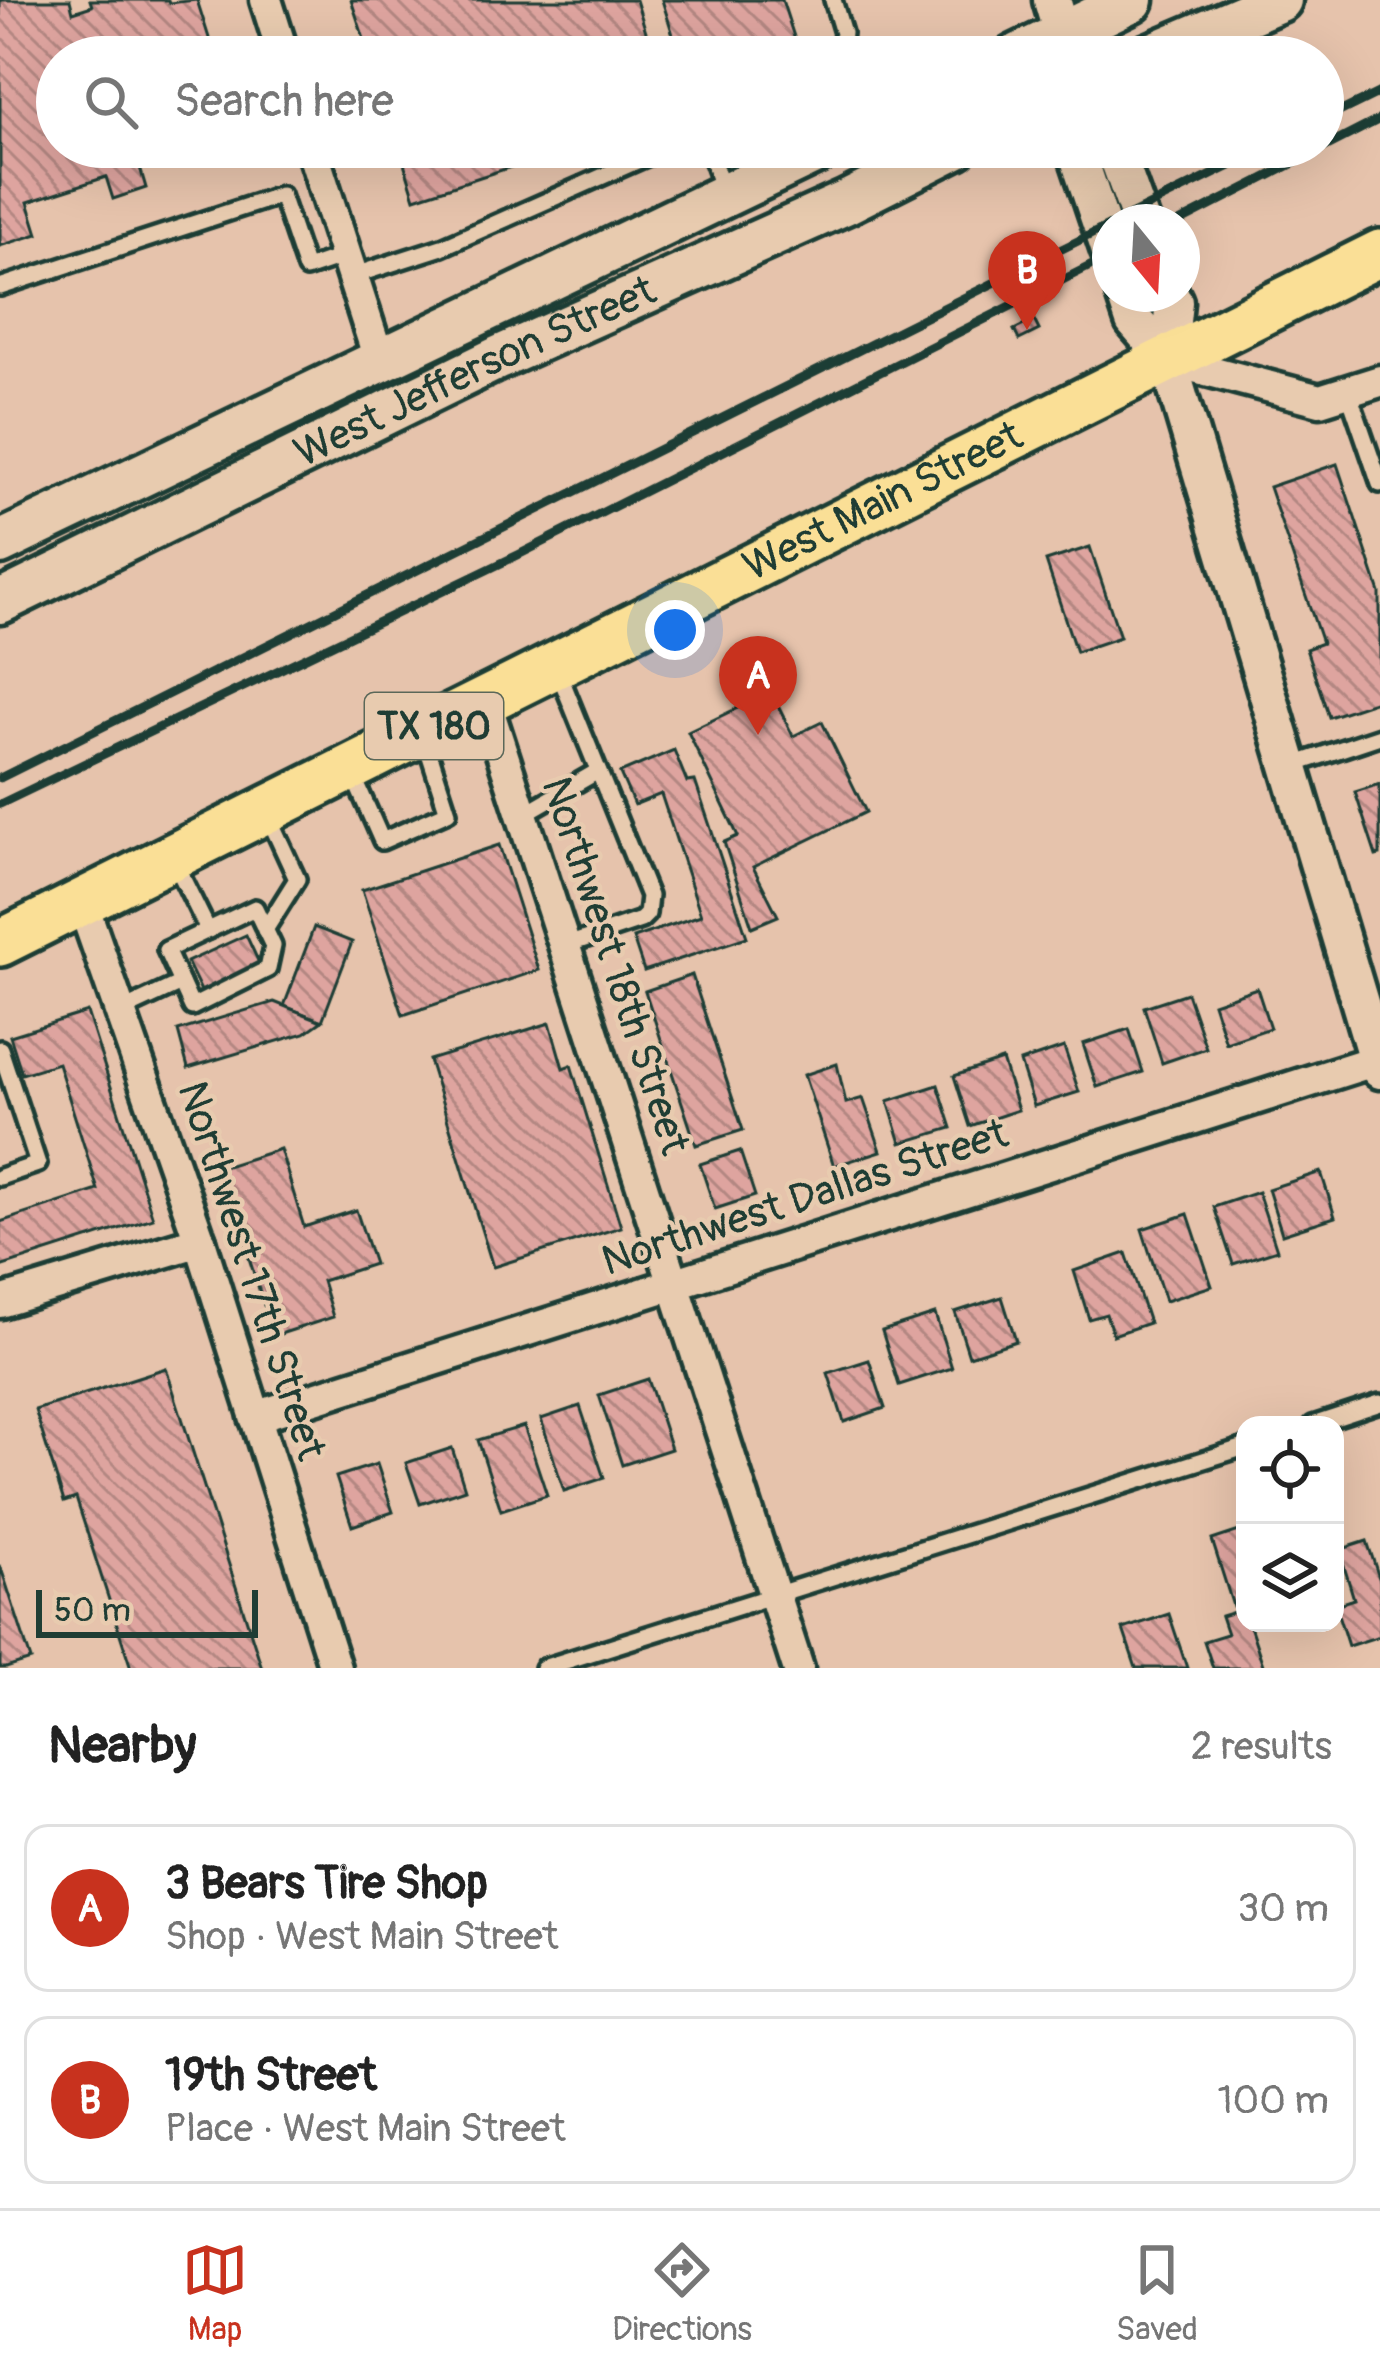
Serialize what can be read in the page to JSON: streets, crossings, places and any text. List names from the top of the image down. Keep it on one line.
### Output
{"streets":{"main road":["West Jefferson Street","West Main Street","TX 180"],"street":["Northwest 18th Street","Northwest Dallas Street","Northwest 17th Street"]},"crossings":[["West Main Street","Northwest 18th Street"],["West Main Street","Northwest 17th Street"],["Northwest 18th Street","Northwest Dallas Street"],["Northwest Dallas Street","Northwest 17th Street"]],"scale_bar":"50 m","north":"bottom","page":{"search":"Search here","pins":["B","A"],"scale":"50 m","heading":["Nearby","2 results"],"list":[{"mark":"A","name":"3 Bears Tire Shop","note":"Shop · West Main Street","value":"30 m"},{"mark":"B","name":"19th Street","note":"Place · West Main Street","value":"100 m"}],"nav":["Map","Directions","Saved"]}}
